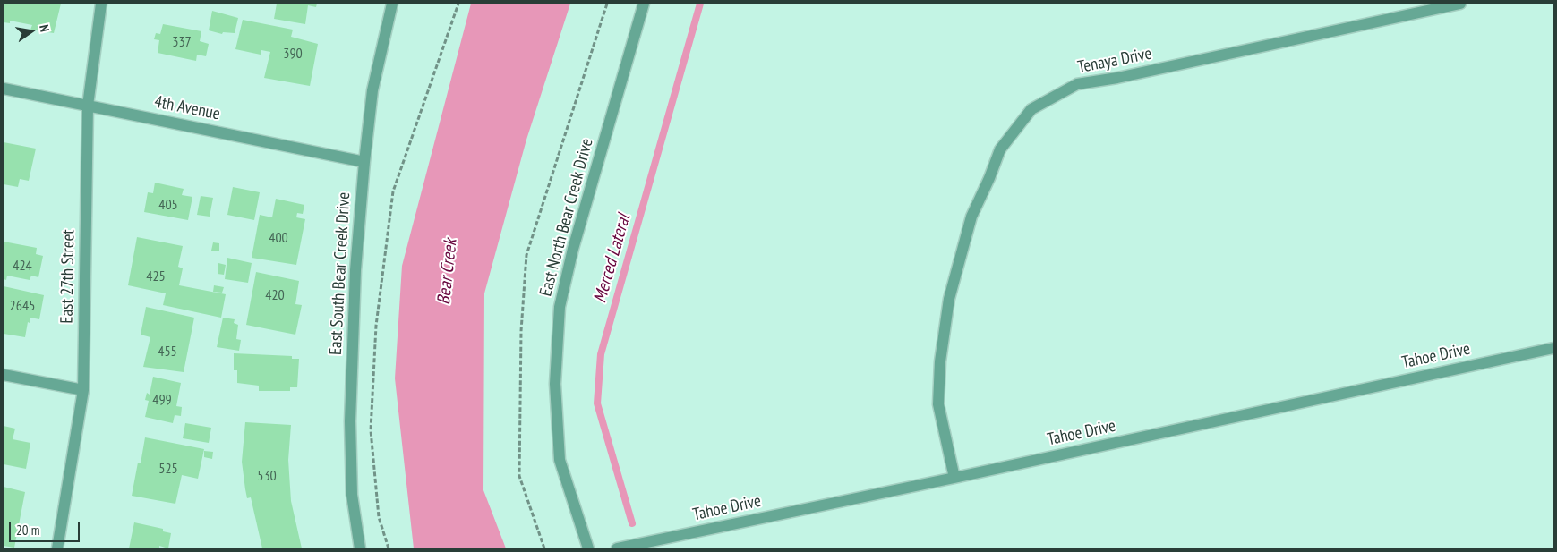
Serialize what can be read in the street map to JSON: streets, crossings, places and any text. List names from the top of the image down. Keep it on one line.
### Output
{"streets":{"street":["Tenaya Drive","4th Avenue","East North Bear Creek Drive","East South Bear Creek Drive","East 27th Street","Tahoe Drive"]},"crossings":[["Tenaya Drive","Tahoe Drive"],["4th Avenue","East South Bear Creek Drive"],["4th Avenue","East 27th Street"]],"water":["Merced Lateral","Bear Creek"],"house_numbers":["337","390","405","400","424","425","420","2645","455","499","525","530"],"scale_bar":"20 m","north":"right"}
